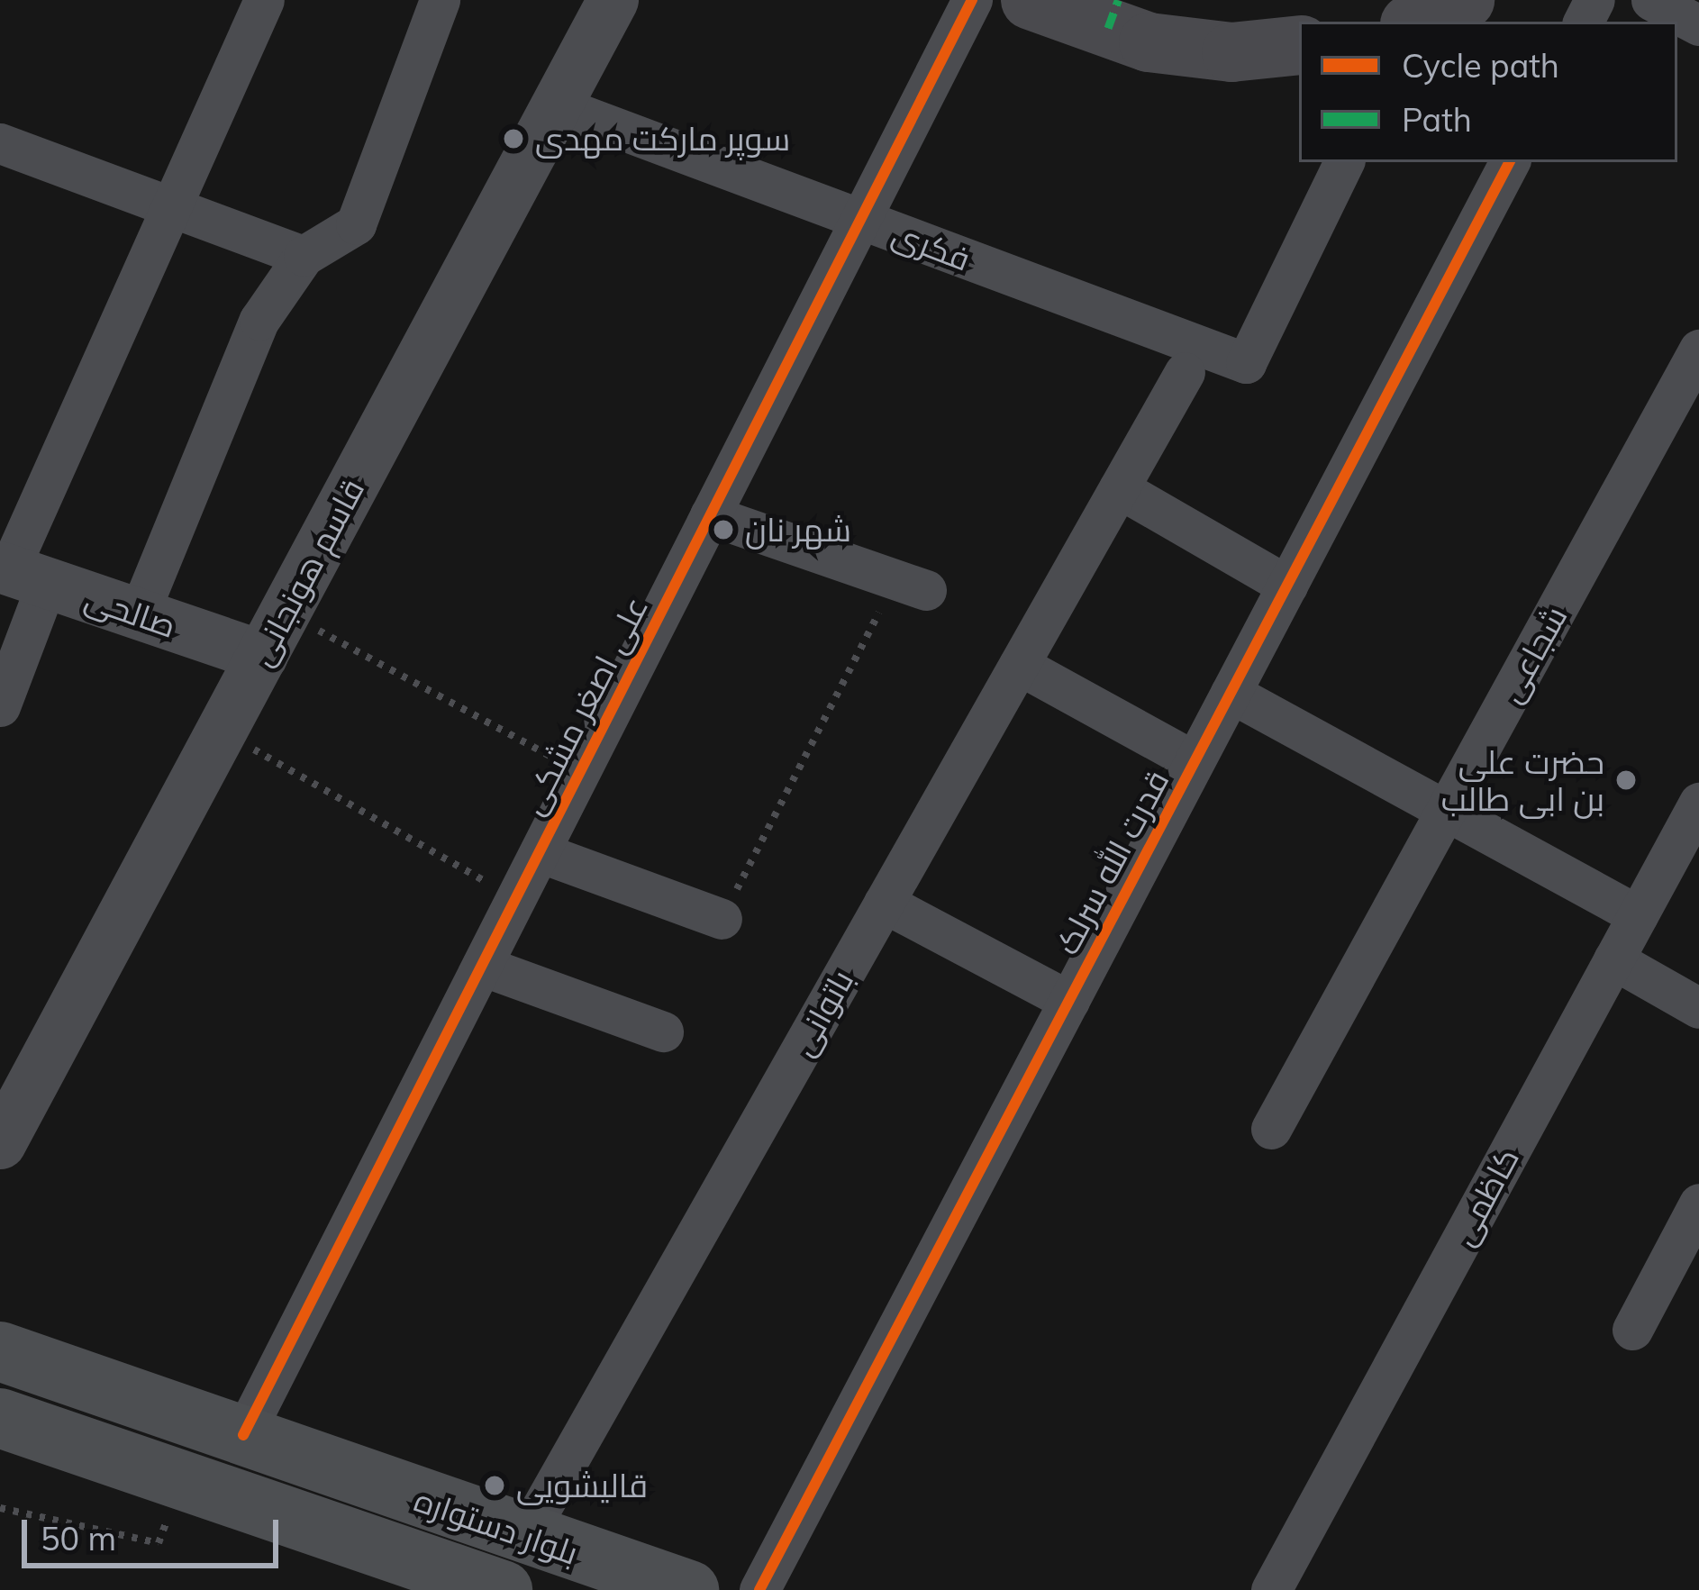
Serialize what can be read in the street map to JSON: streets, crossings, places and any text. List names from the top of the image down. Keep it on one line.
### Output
{"streets":{"main road":["بلوار دستواره"],"street":["فکری","قاسم هونجانی","صالحی","شجاعی","علی اصغر مشکی","قدرت الله سرلک","باتوانی","کاظمی"]},"crossings":[["فکری","قاسم هونجانی"],["فکری","علی اصغر مشکی"],["قاسم هونجانی","صالحی"],["علی اصغر مشکی","بلوار دستواره"],["باتوانی","بلوار دستواره"]],"places":["سوپر مارکت مهدی","شهر نان","حضرت علی بن ابی طالب","قالیشویی"],"legend":["Cycle path","Path"],"scale_bar":"50 m"}
